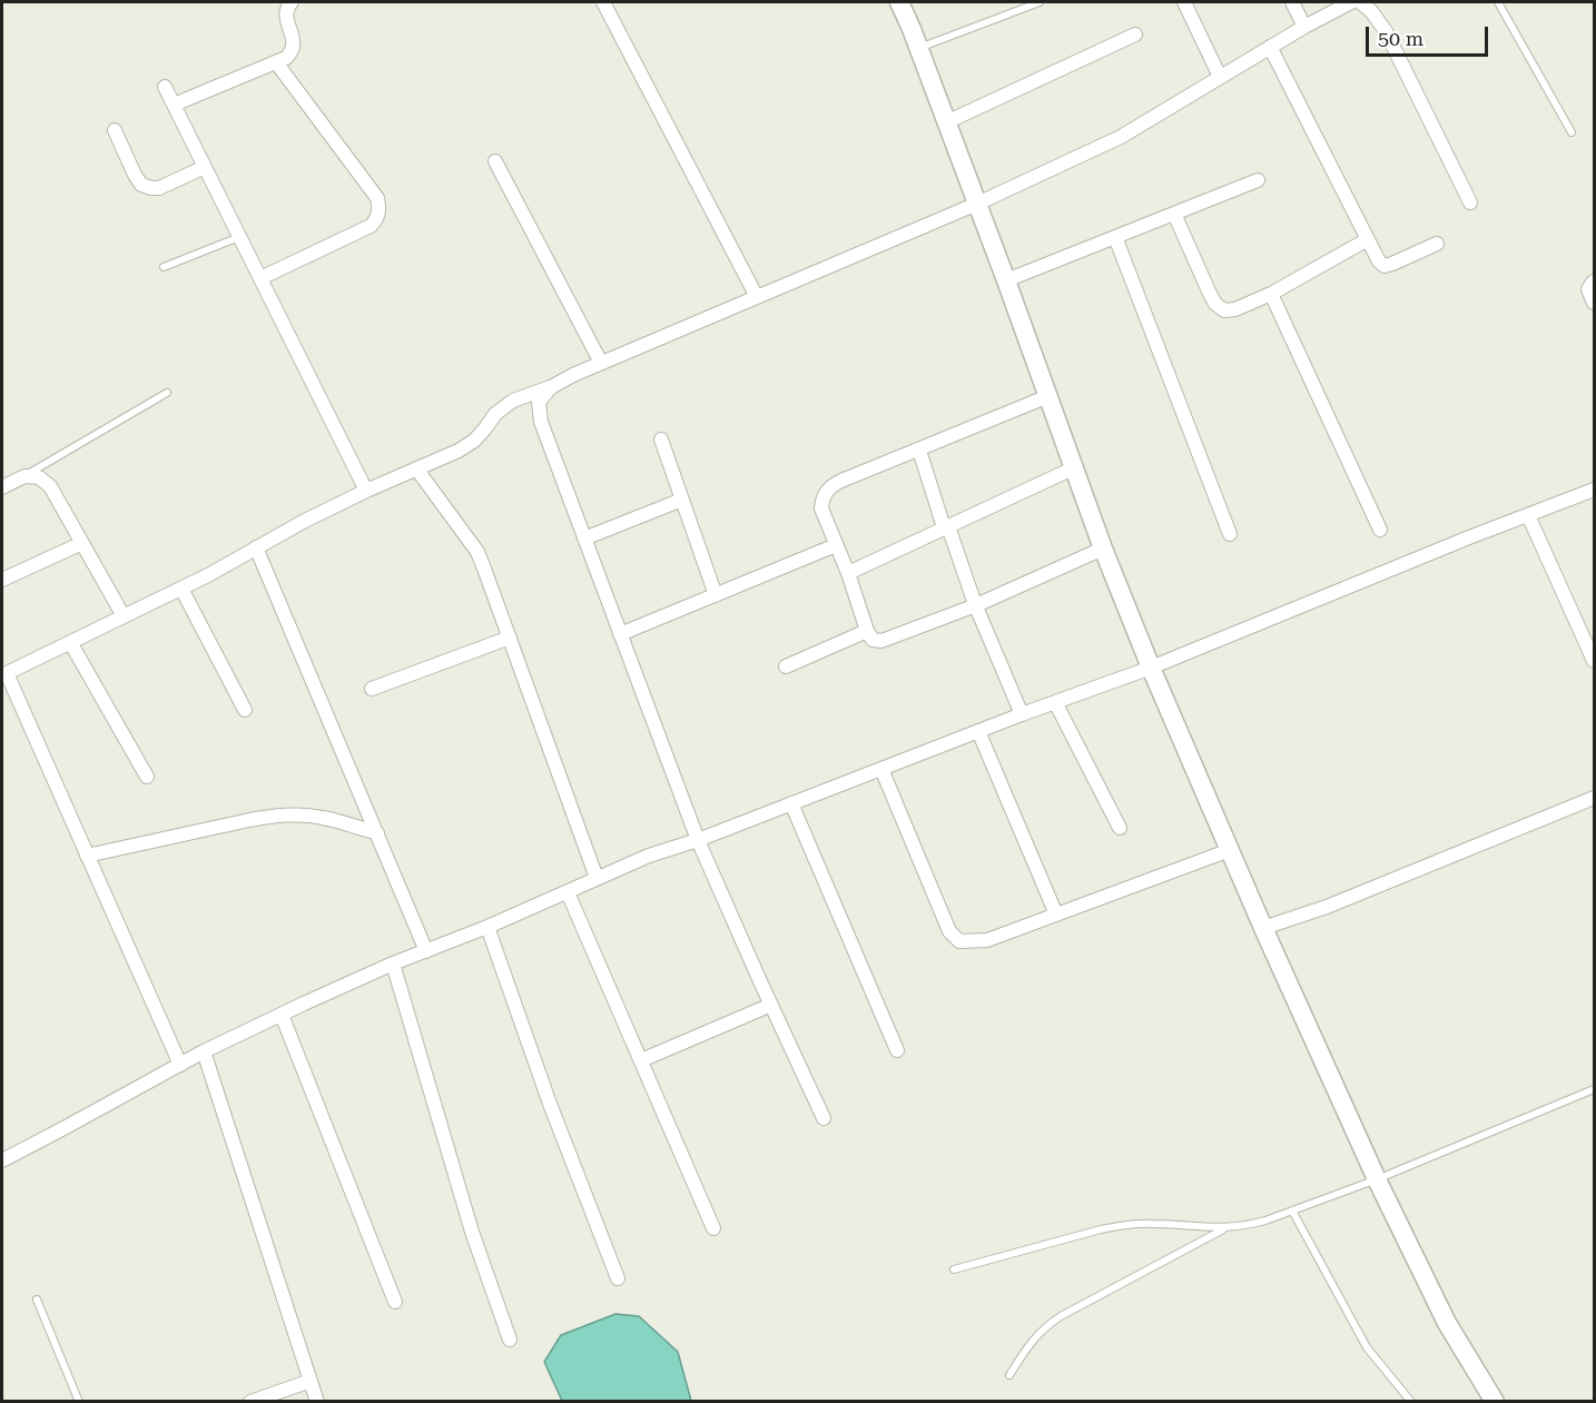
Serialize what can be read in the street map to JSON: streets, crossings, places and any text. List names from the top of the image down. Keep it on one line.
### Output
{"scale_bar":"50 m"}
